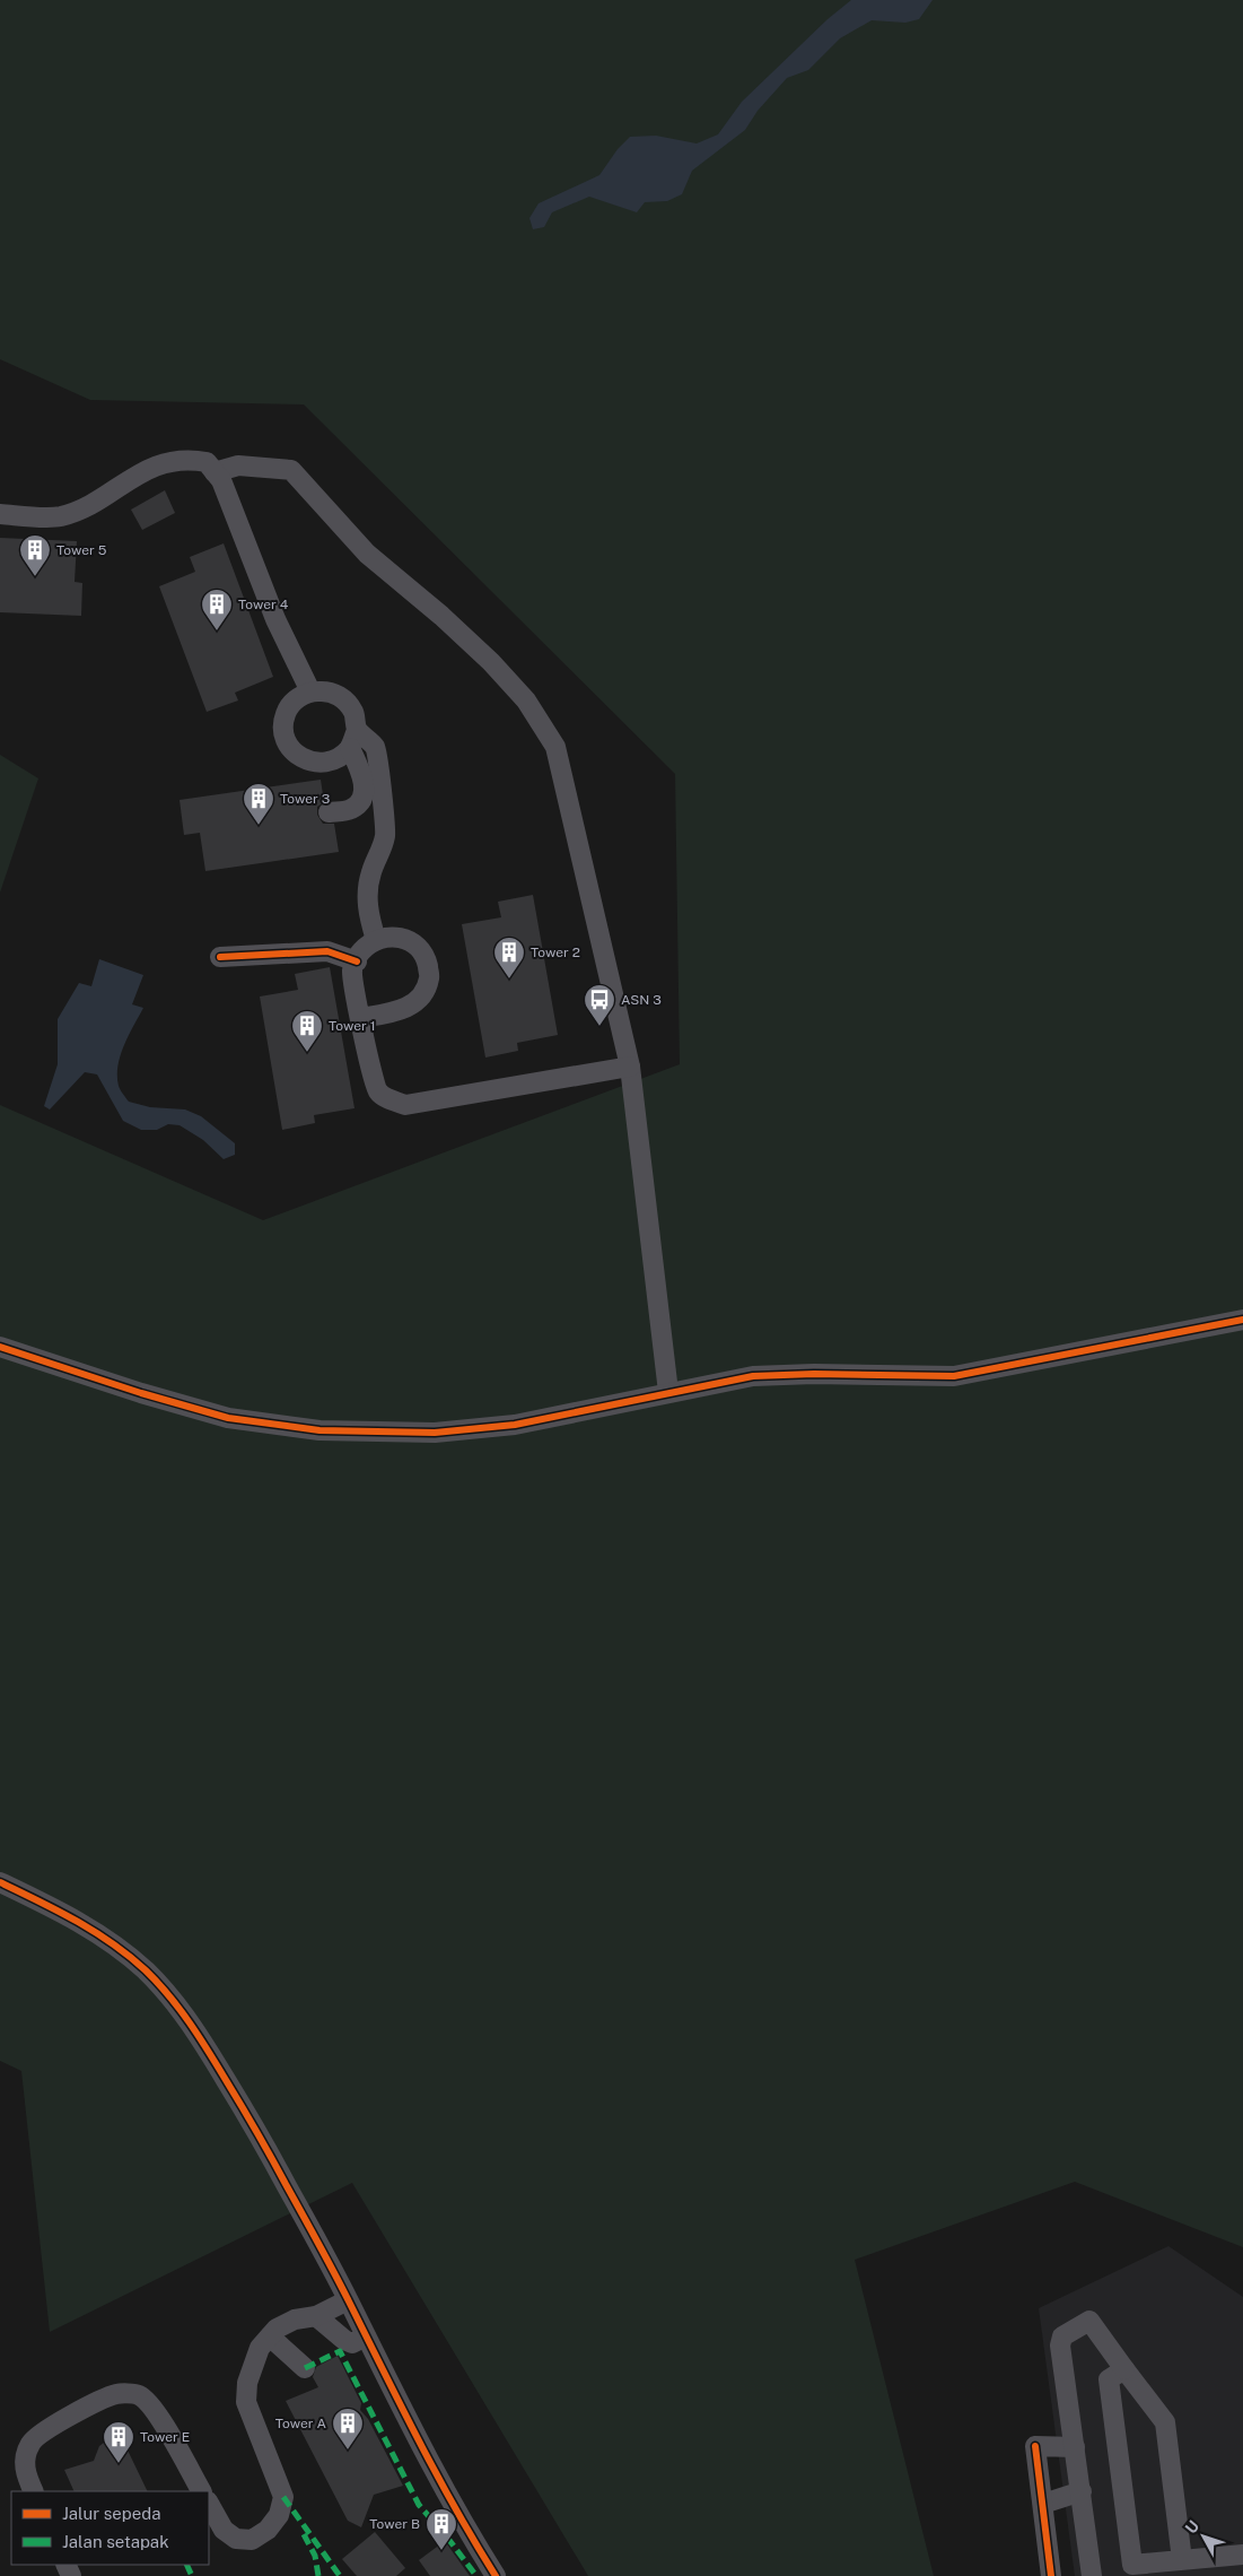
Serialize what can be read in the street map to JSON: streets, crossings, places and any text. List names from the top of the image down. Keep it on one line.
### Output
{"places":{"building":["Tower 5","Tower 4","Tower 3","Tower 2","Tower 1","Tower A","Tower E","Tower B"],"bus stop":["ASN 3"]},"legend":["Jalur sepeda","Jalan setapak"],"north":"top left"}
